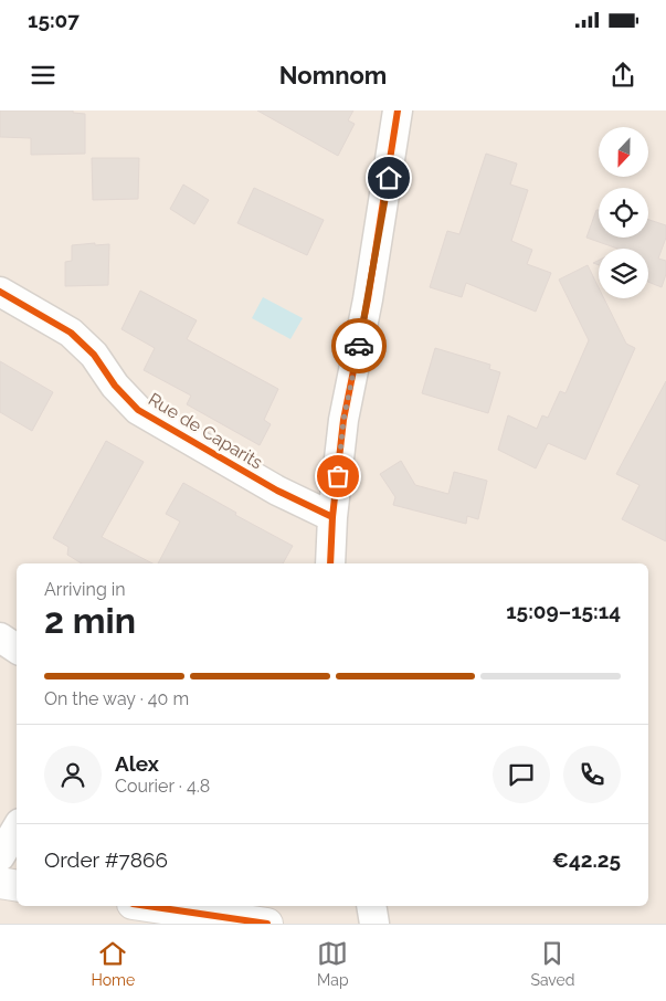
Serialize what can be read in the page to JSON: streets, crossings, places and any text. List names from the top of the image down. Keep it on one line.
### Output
{"streets":{"street":["Rue de Caparits"]},"north":"bottom","page":{"status":"15:07","header":"Nomnom","heading":["2 min","Arriving in","15:09–15:14"],"panel":["Alex","Courier · 4.8","Order #7866","€42.25"],"bar":"On the way · 40 m","tabs":["Home","Map","Saved"]}}
